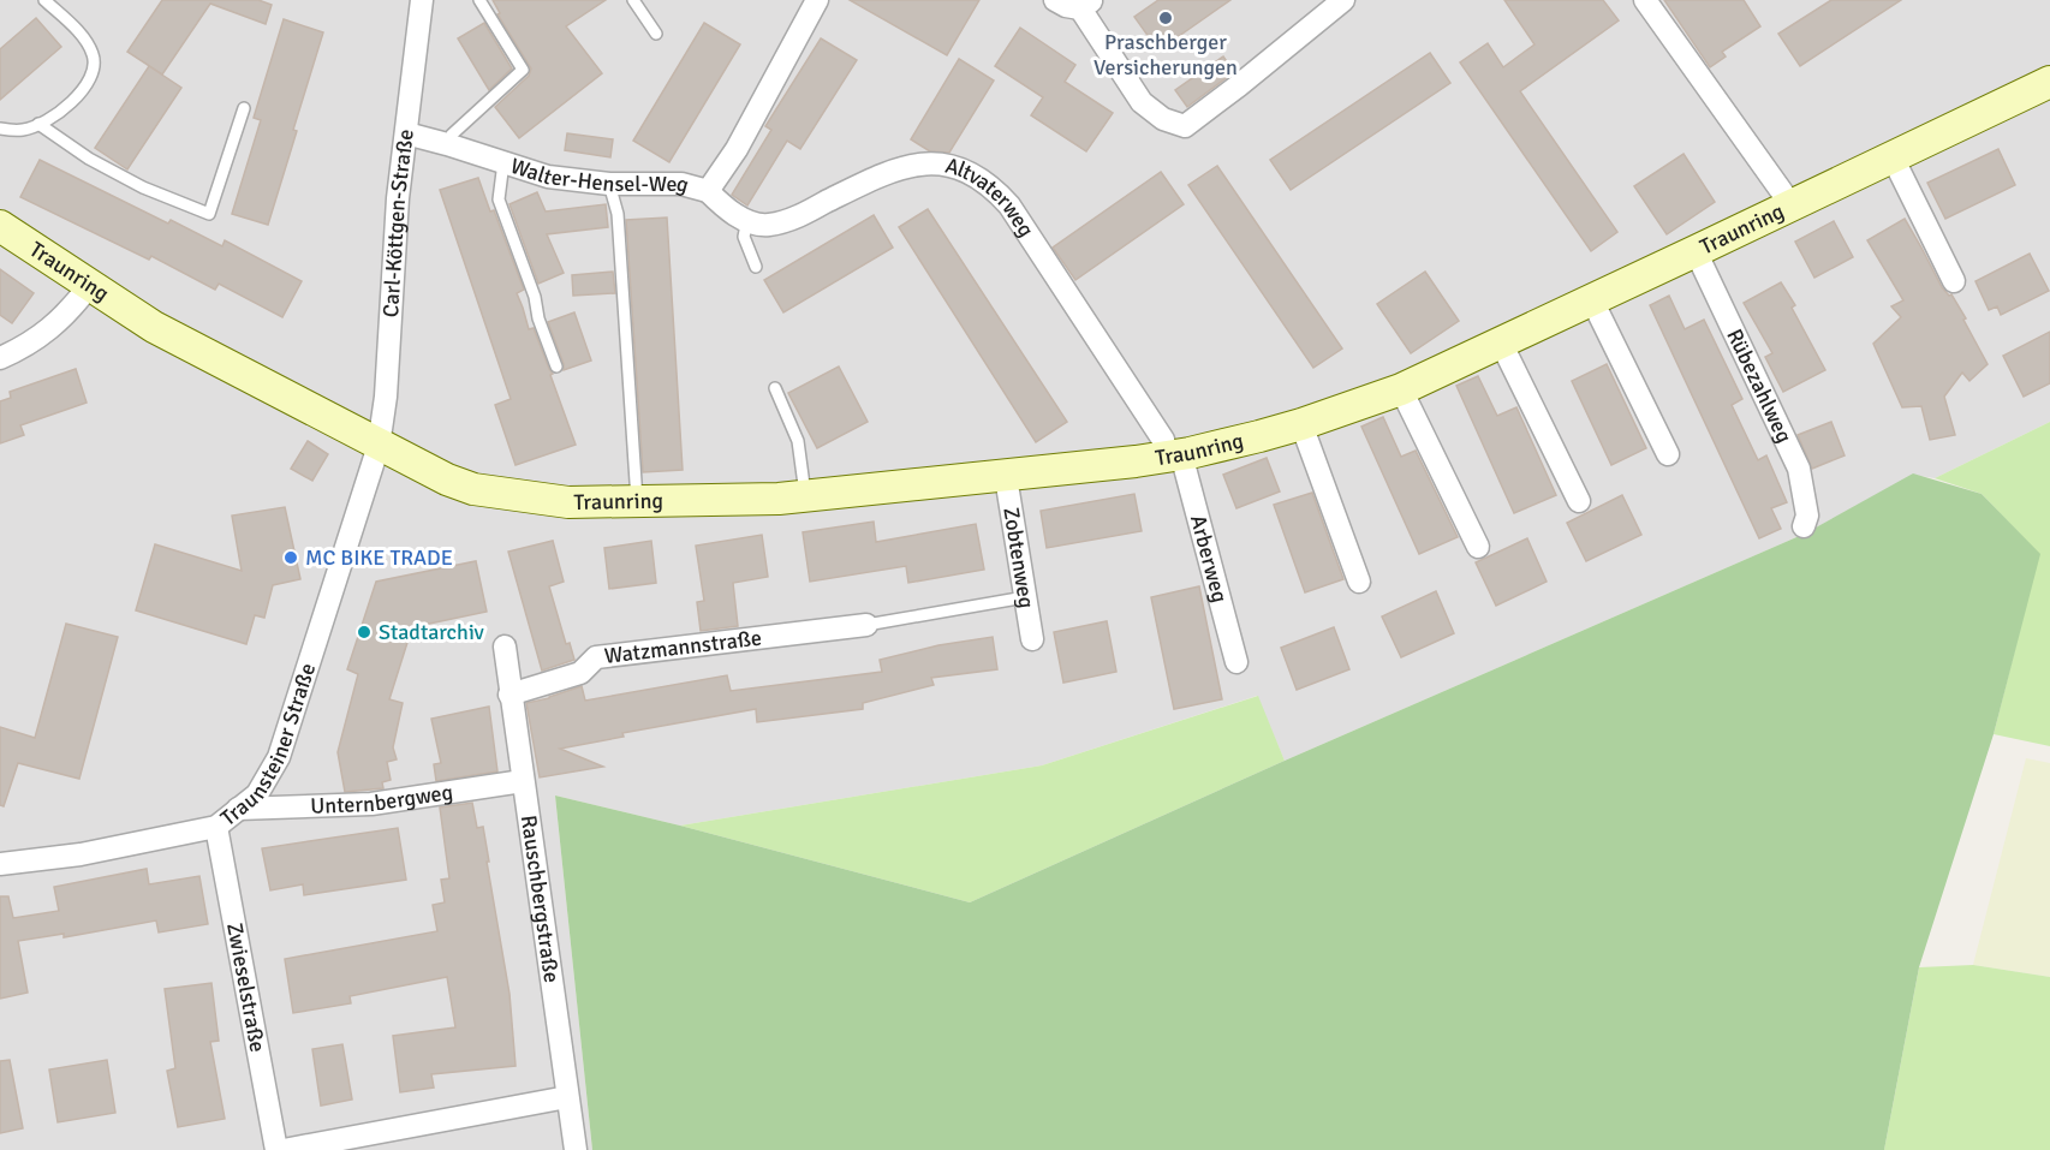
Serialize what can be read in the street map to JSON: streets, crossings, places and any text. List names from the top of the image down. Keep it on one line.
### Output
{"streets":{"street":["Walter-Hensel-Weg","Altvaterweg","Carl-Köttgen-Straße","Traunring","Rübezahlweg","Zobtenweg","Arberweg","Watzmannstraße","Traunsteiner Straße","Unternbergweg","Rauschbergstraße","Zwieselstraße"]},"crossings":[["Walter-Hensel-Weg","Carl-Köttgen-Straße"],["Altvaterweg","Traunring"],["Altvaterweg","Arberweg"],["Carl-Köttgen-Straße","Traunring"],["Carl-Köttgen-Straße","Traunsteiner Straße"],["Traunring","Rübezahlweg"],["Traunring","Zobtenweg"],["Traunring","Arberweg"],["Traunring","Traunsteiner Straße"],["Watzmannstraße","Rauschbergstraße"],["Traunsteiner Straße","Unternbergweg"],["Traunsteiner Straße","Zwieselstraße"],["Unternbergweg","Rauschbergstraße"]],"places":["Praschberger Versicherungen","MC BIKE TRADE","Stadtarchiv"]}
